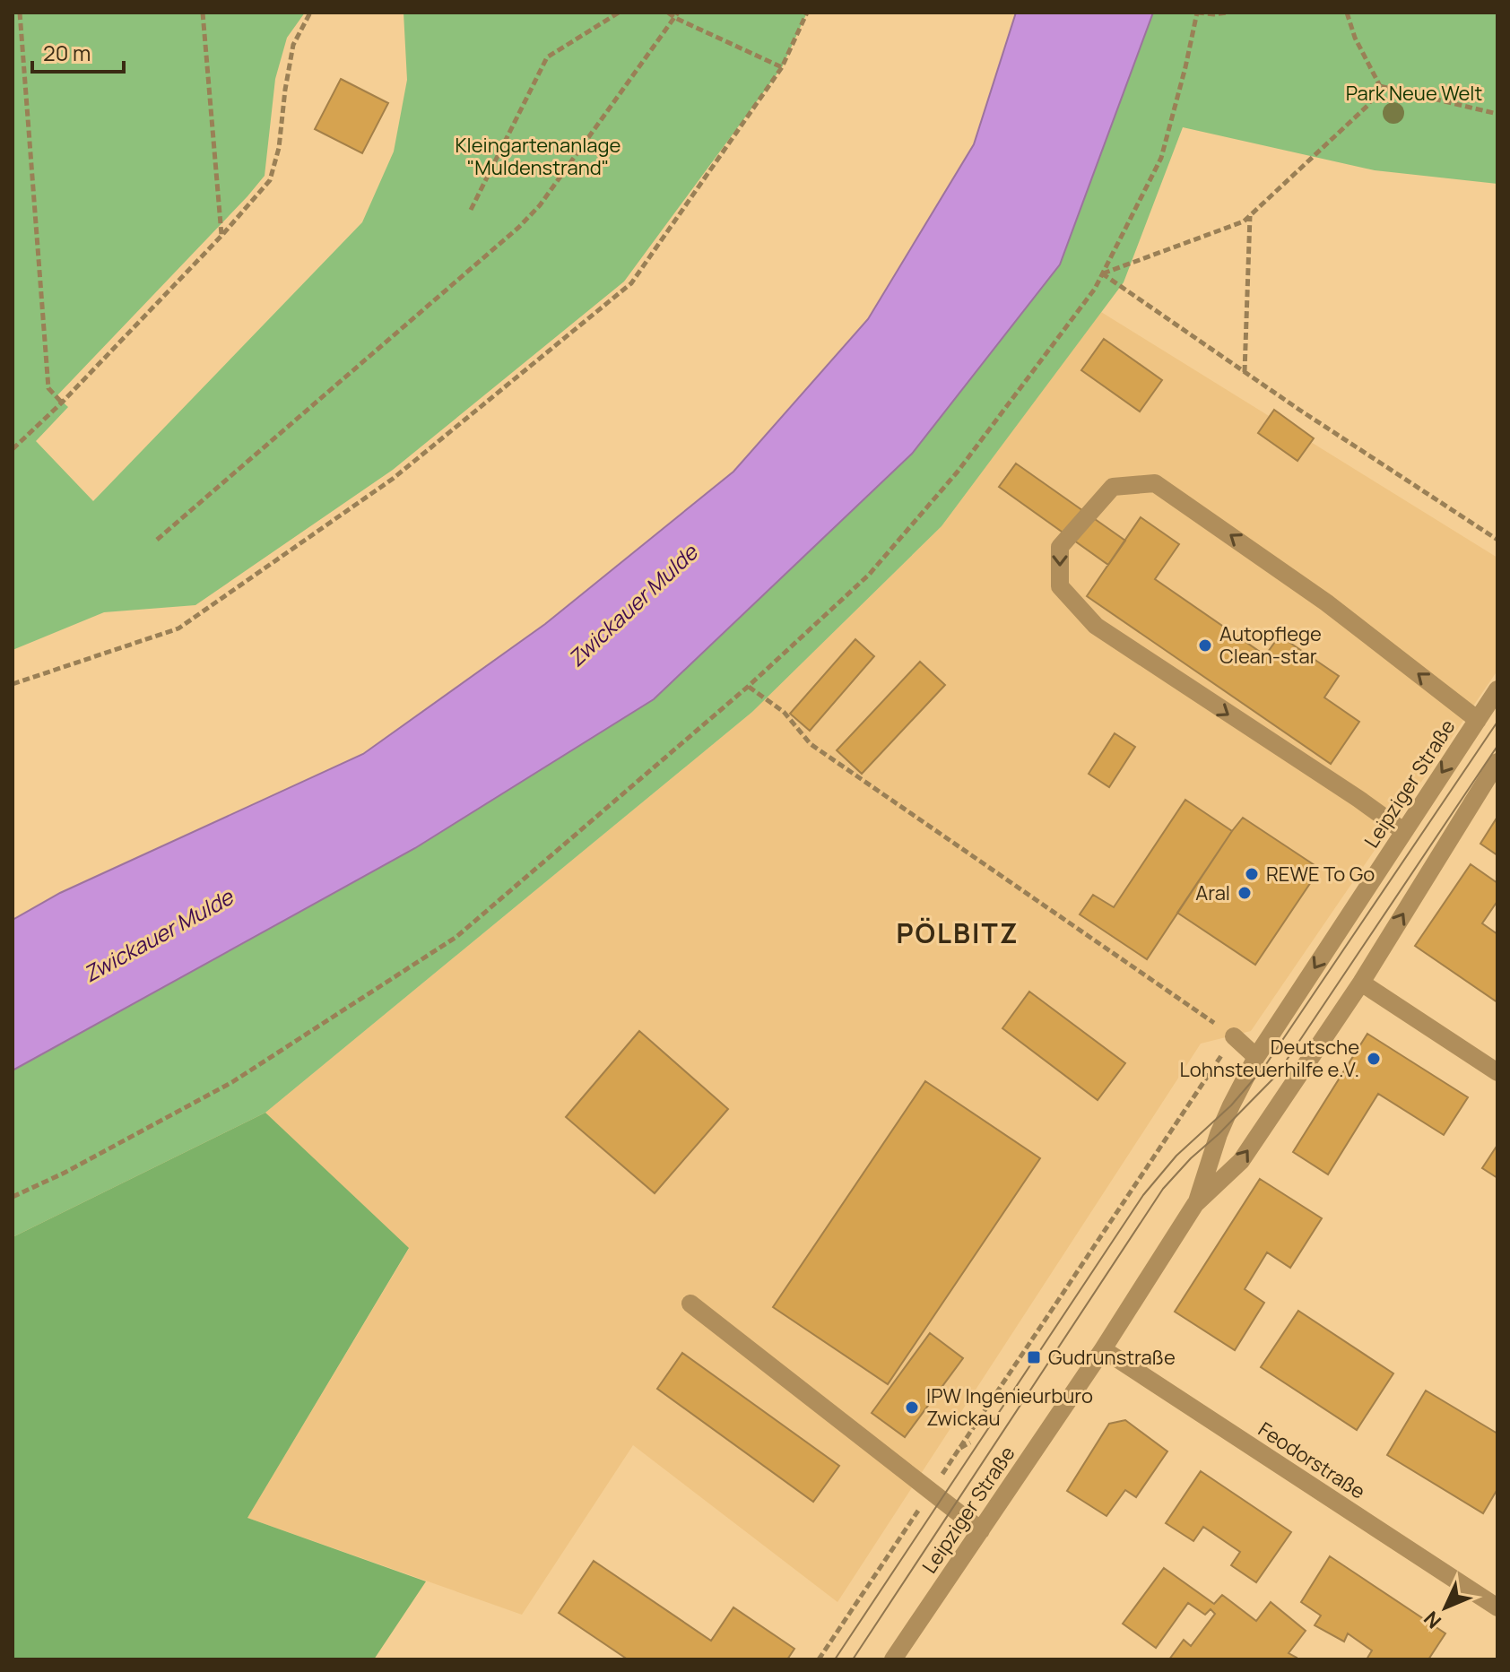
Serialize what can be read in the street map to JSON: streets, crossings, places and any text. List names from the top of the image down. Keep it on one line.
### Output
{"streets":{"street":["Leipziger Straße","Feodorstraße"]},"crossings":[["Leipziger Straße","Feodorstraße"]],"districts":["PÖLBITZ"],"water":["Zwickauer Mulde"],"parks":["Park Neue Welt","Kleingartenanlage \"Muldenstrand\""],"places":{"other":["Autopflege Clean-star","REWE To Go","Aral","Deutsche Lohnsteuerhilfe e.V.","IPW Ingenieurburo Zwickau"],"transit":["Gudrunstraße"]},"scale_bar":"20 m","north":"bottom left"}
